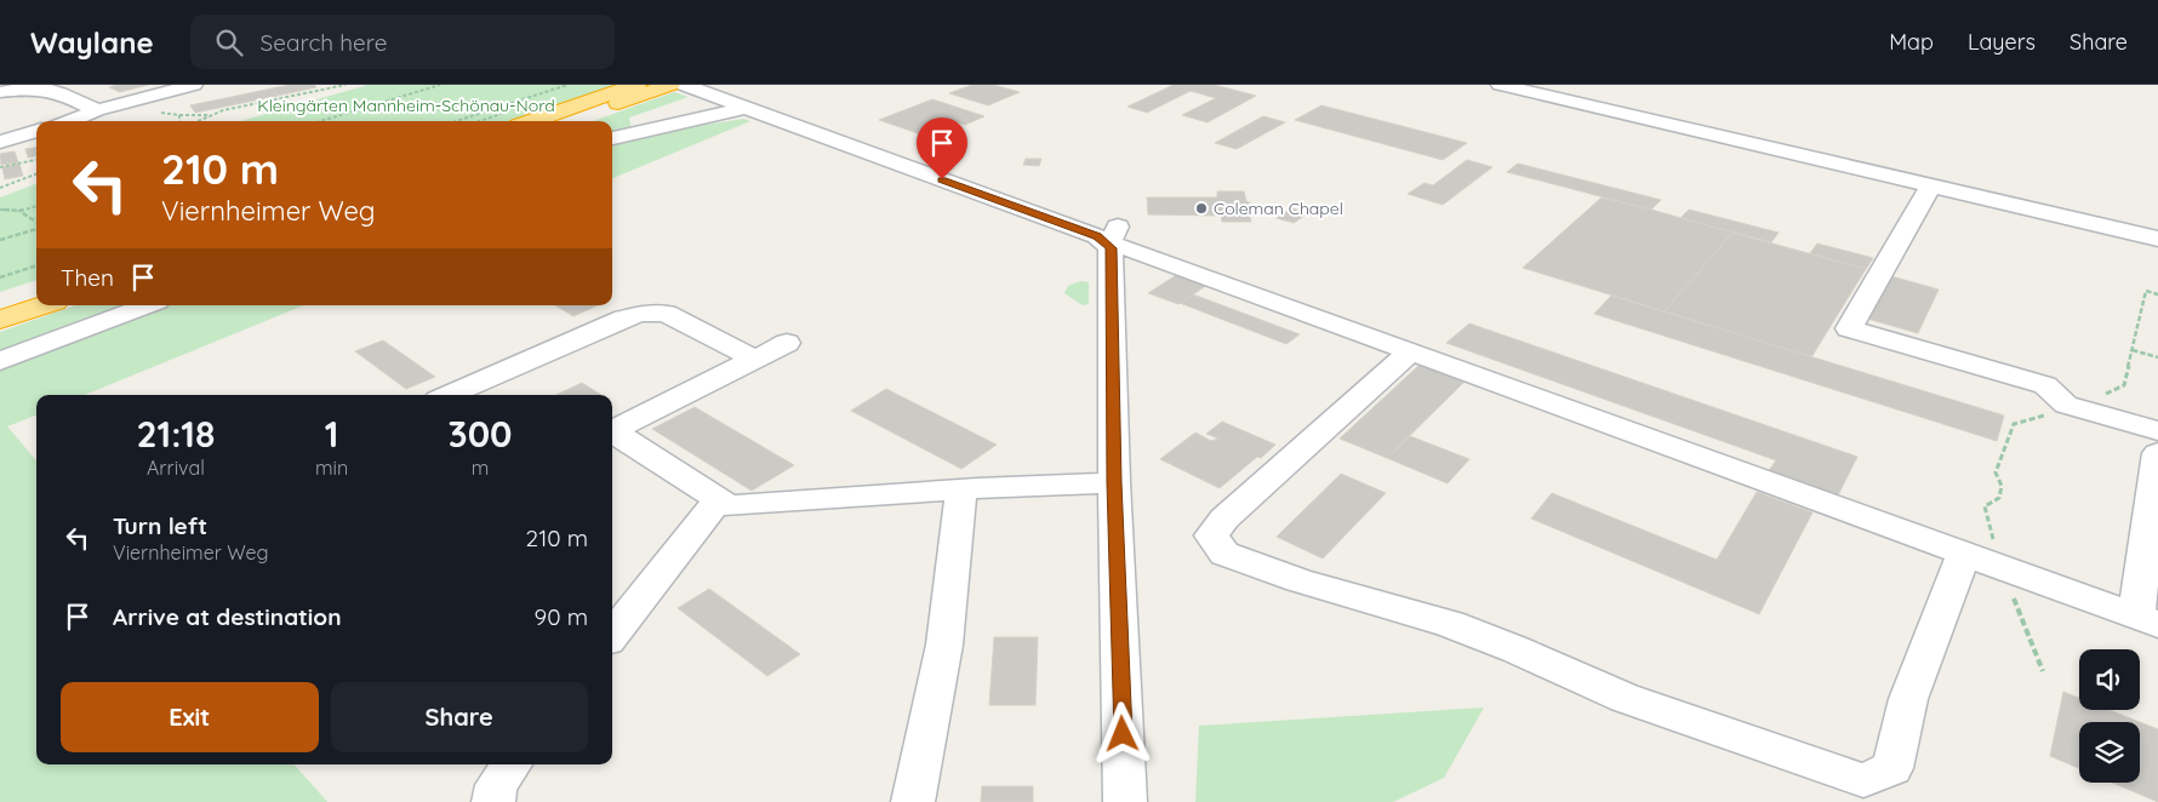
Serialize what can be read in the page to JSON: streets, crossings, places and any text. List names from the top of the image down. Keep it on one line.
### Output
{"parks":["Kleingärten Mannheim-Schönau-Nord"],"places":["Coleman Chapel"],"page":{"header":"Waylane","search":"Search here","nav":["Map","Layers","Share"],"turn":["210 m","Viernheimer Weg"],"then":"Then","eta":["21:18","Arrival","1","min","300","m"],"list":[{"name":"Turn left","note":"Viernheimer Weg","value":"210 m"},{"name":"Arrive at destination","value":"90 m"}],"buttons":["Exit","Share"]}}
